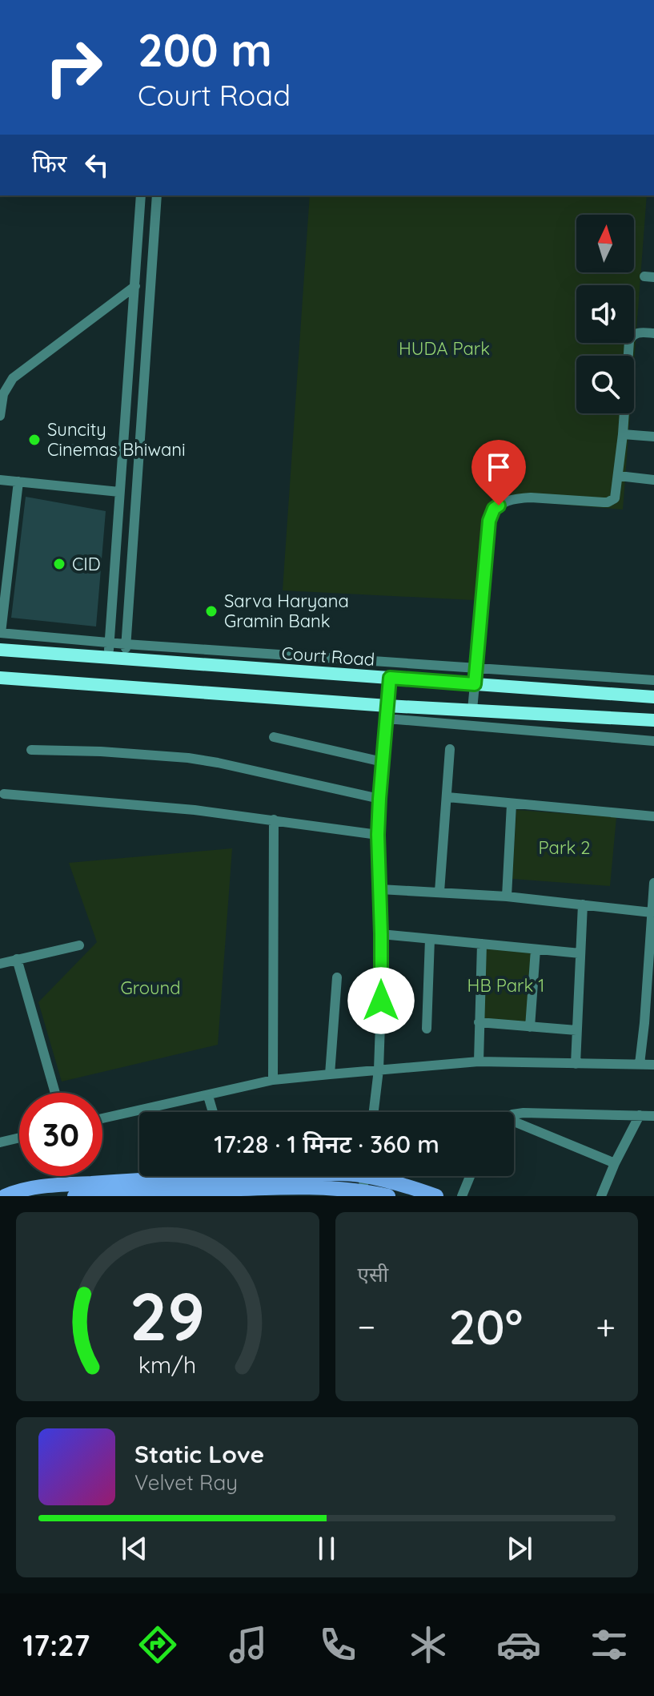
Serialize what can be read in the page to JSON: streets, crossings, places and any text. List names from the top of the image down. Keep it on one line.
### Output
{"streets":{"street":["Court Road"]},"parks":["HUDA Park","Park 2","HB Park 1","Ground"],"places":["Suncity Cinemas Bhiwani","CID","Sarva Haryana Gramin Bank"],"north":"top","page":{"turn":["200 m","Court Road"],"then":"फिर","limit":"30","trip":"17:28 · 1 मिनट · 360 m","tile":"एसी","heat":["−","20°","+"],"song":["Static Love","Velvet Ray"],"tabs":"17:27","gauge":["29","km/h"]}}
